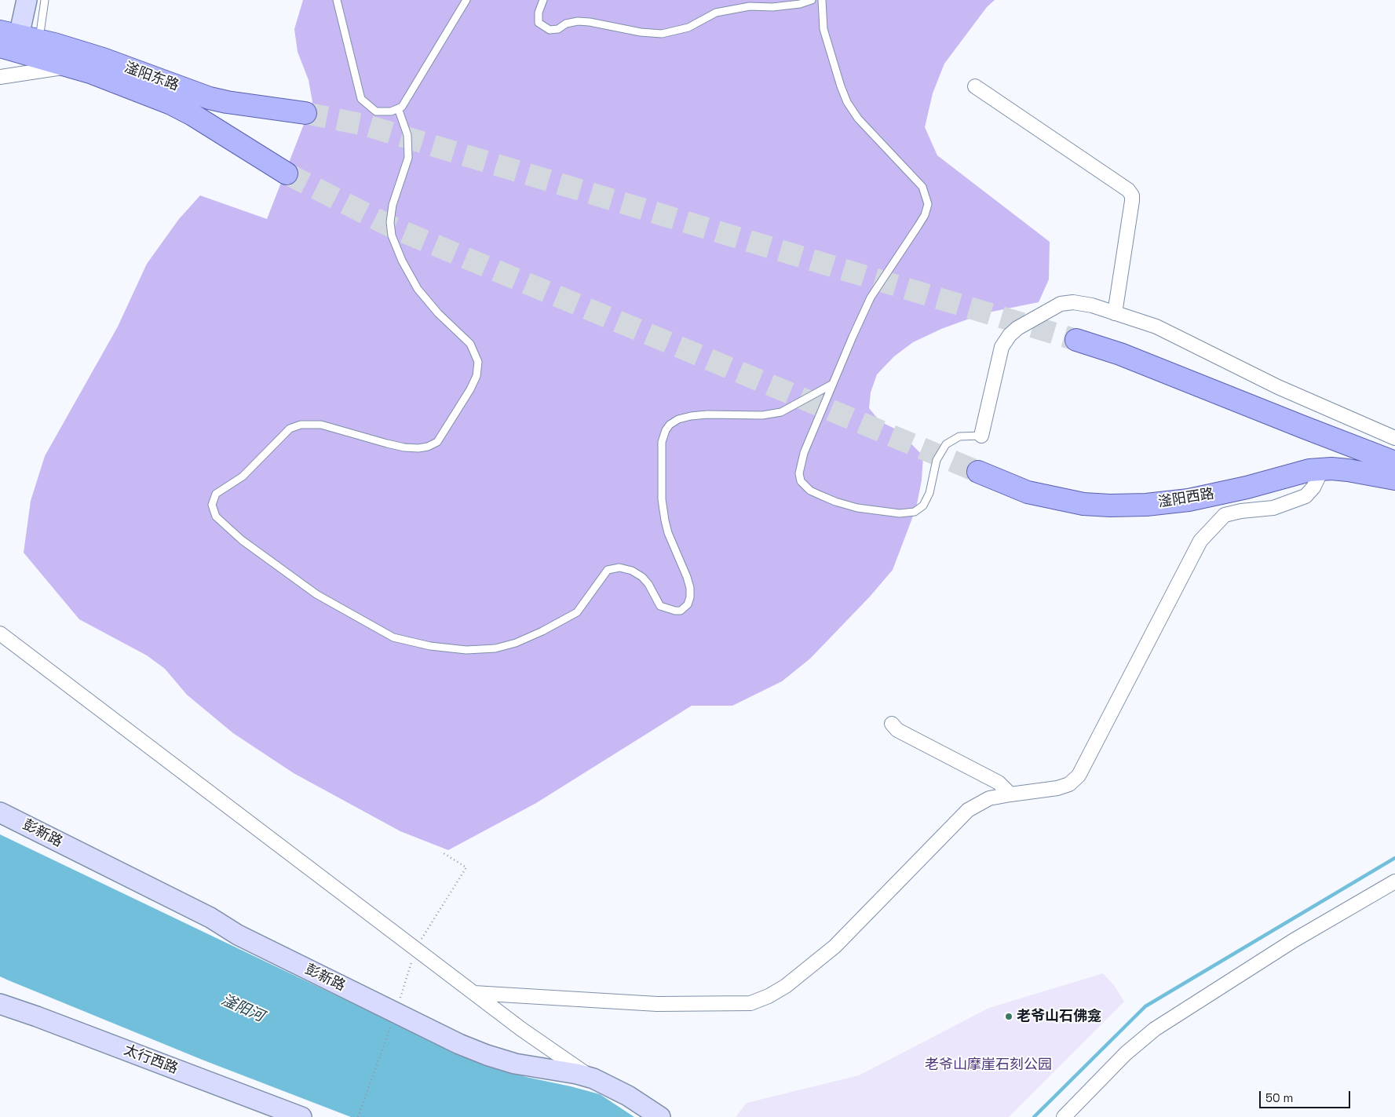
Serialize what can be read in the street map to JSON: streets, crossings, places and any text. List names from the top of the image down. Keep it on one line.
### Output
{"streets":{"main road":["滏阳东路","滏阳西路"],"street":["彭新路","太行西路"]},"water":["滏阳河"],"parks":["老爷山摩崖石刻公园"],"places":["老爷山石佛龛"],"scale_bar":"50 m"}
